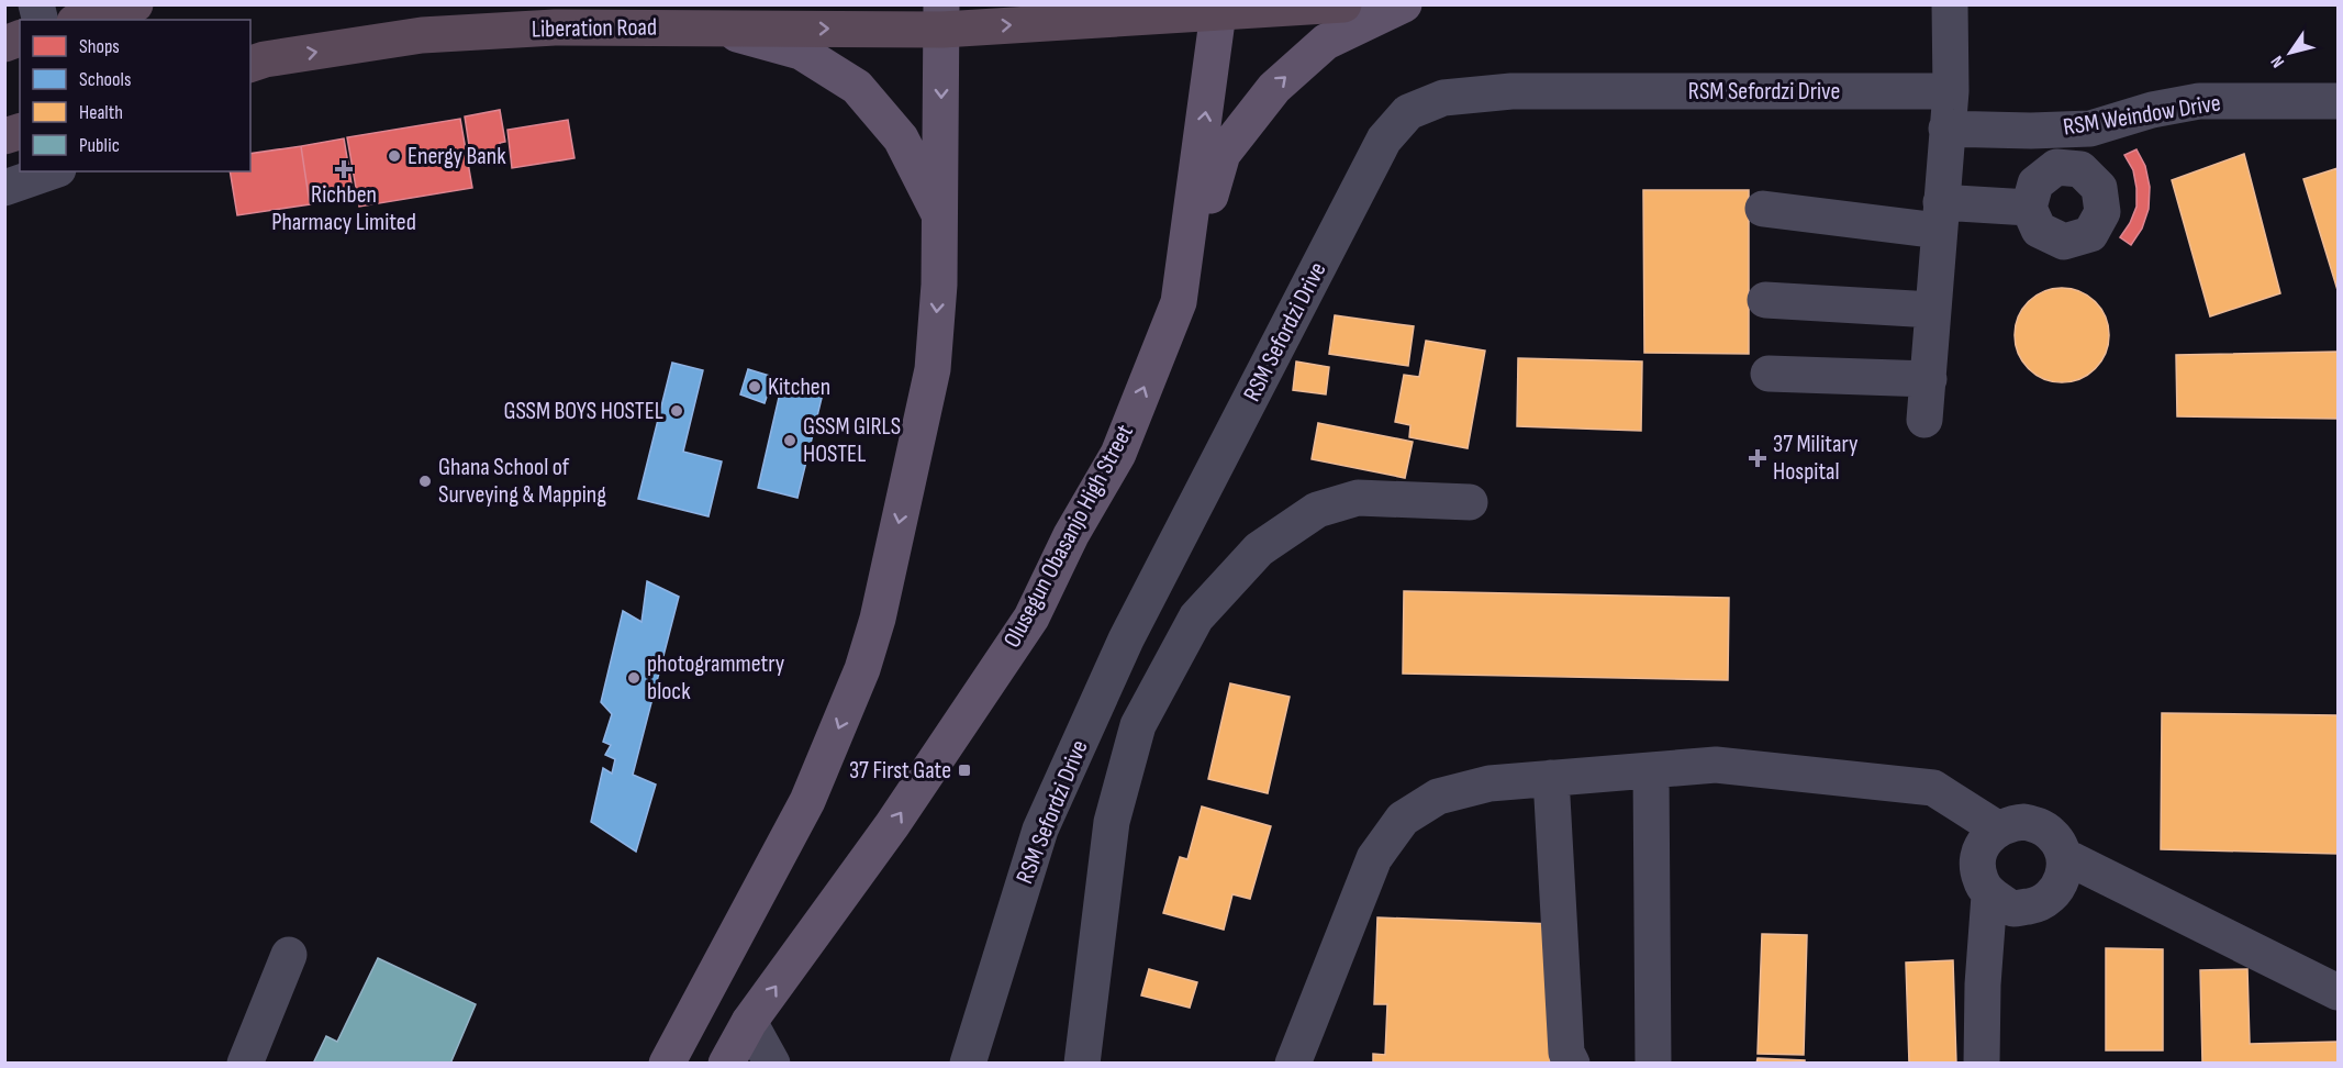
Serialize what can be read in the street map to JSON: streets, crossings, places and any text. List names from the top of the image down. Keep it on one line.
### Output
{"streets":{"highway":["Liberation Road"],"main road":["Olusegun Obasanjo High Street"],"street":["RSM Sefordzi Drive","RSM Weindow Drive"]},"crossings":[["Liberation Road","Olusegun Obasanjo High Street"]],"one_way":["Liberation Road"],"places":{"other":["Energy Bank","Kitchen","GSSM BOYS HOSTEL","GSSM GIRLS HOSTEL","Ghana School of Surveying & Mapping","photogrammetry block"],"health":["Richben Pharmacy Limited","37 Military Hospital"],"transit":["37 First Gate"]},"legend":["Shops","Schools","Health","Public"],"north":"bottom left"}
